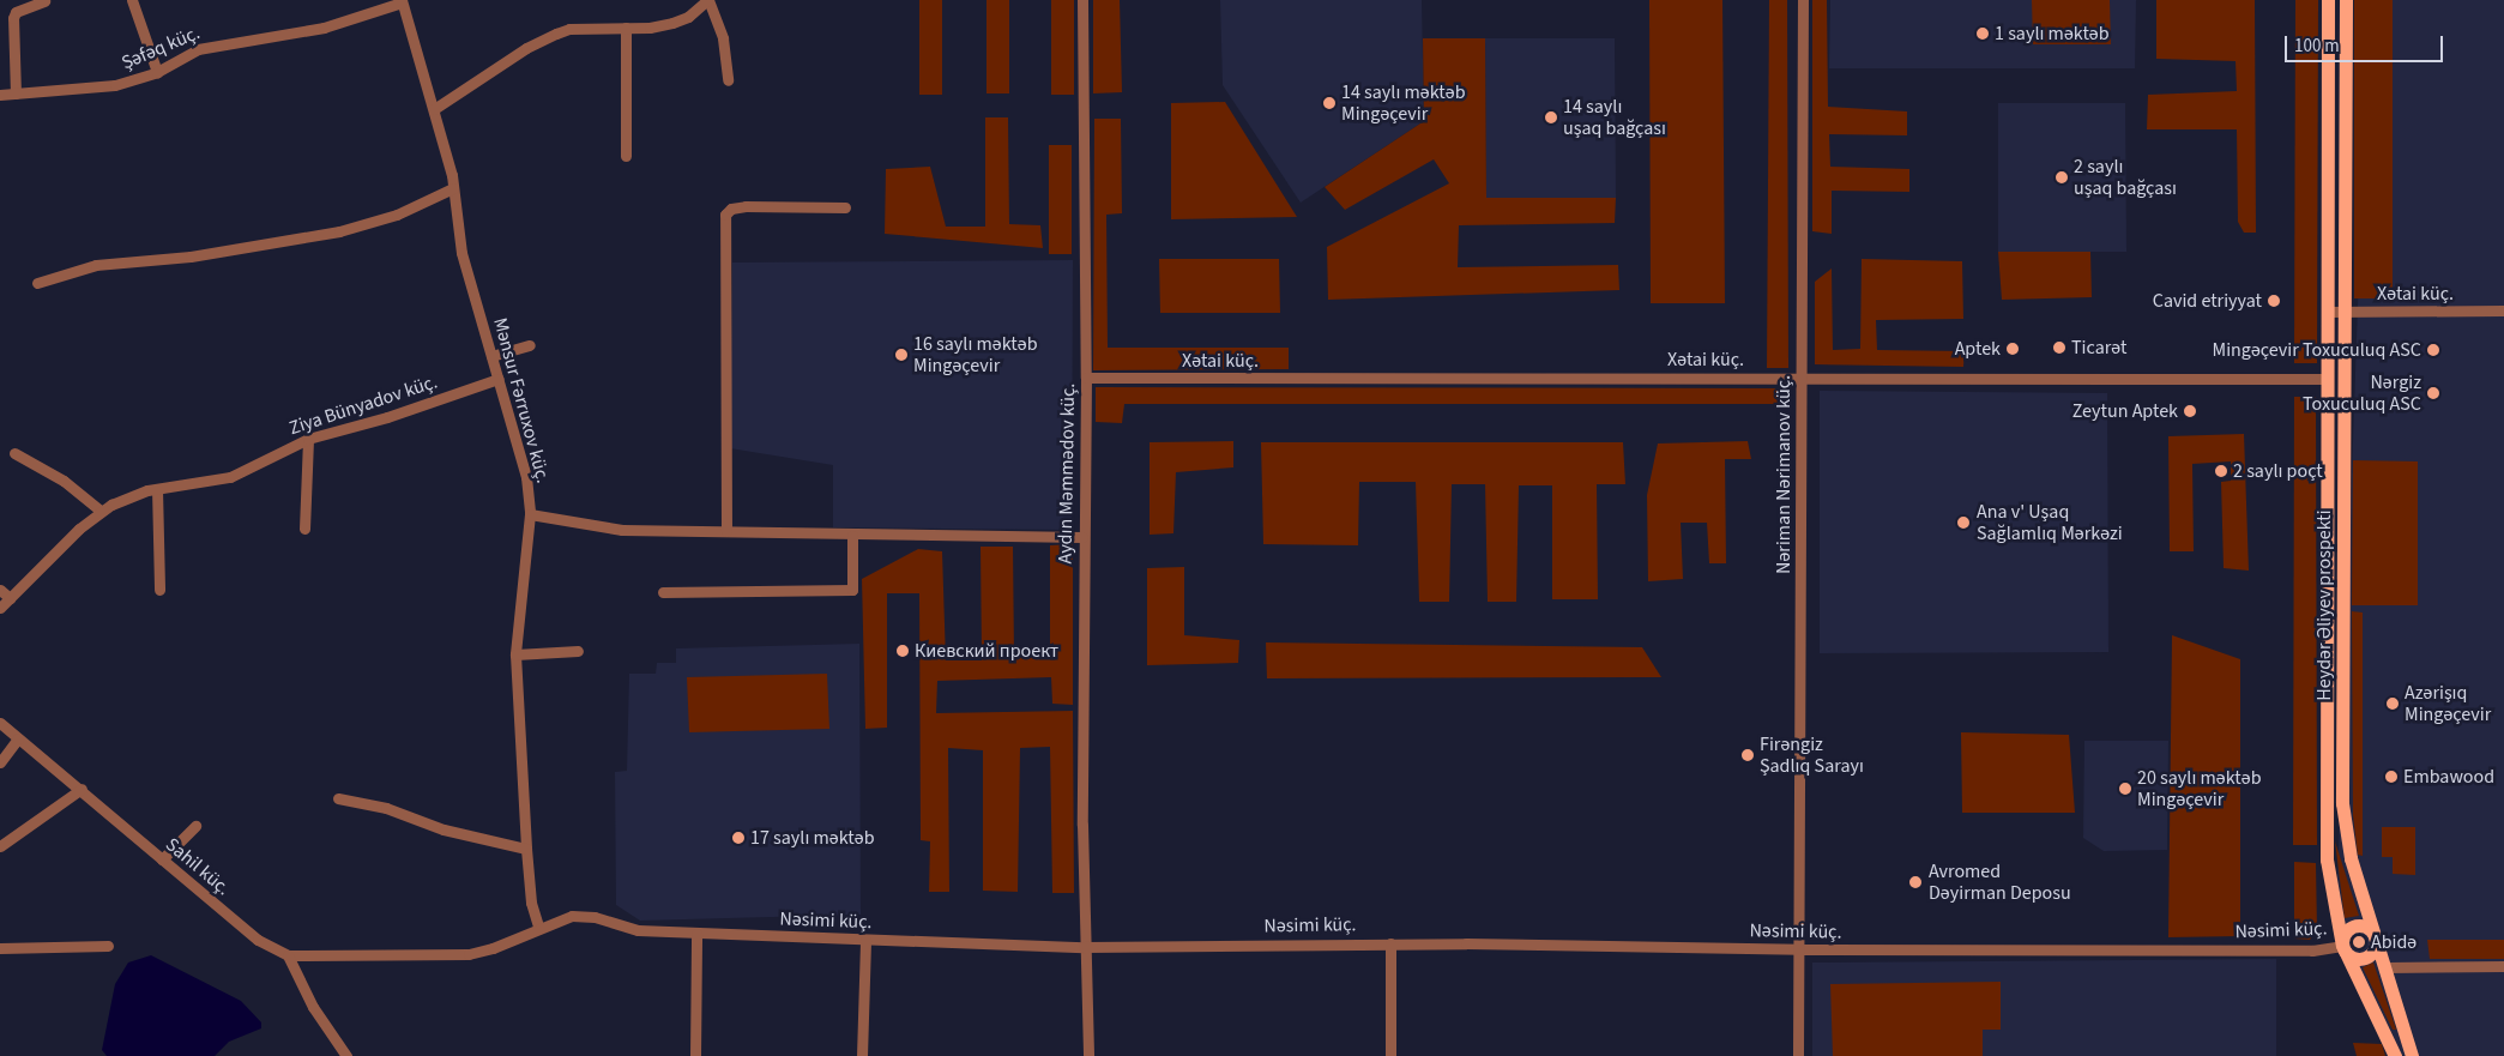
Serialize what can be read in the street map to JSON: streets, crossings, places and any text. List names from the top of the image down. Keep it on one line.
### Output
{"streets":{"main road":["Heydər Əliyev prospekti"],"street":["Şəfəq küç.","Xətai küç.","Mənsur Fərruxov küç.","Ziya Bünyadov küç.","Aydın Məmmədov küç.","Nəriman Nərimanov küç.","Sahil küç.","Nəsimi küç."]},"crossings":[["Şəfəq küç.","Mənsur Fərruxov küç."],["Xətai küç.","Aydın Məmmədov küç."],["Xətai küç.","Nəriman Nərimanov küç."],["Xətai küç.","Heydər Əliyev prospekti"],["Mənsur Fərruxov küç.","Ziya Bünyadov küç."],["Mənsur Fərruxov küç.","Nəsimi küç."],["Aydın Məmmədov küç.","Nəsimi küç."],["Nəriman Nərimanov küç.","Nəsimi küç."],["Heydər Əliyev prospekti","Nəsimi küç."],["Sahil küç.","Nəsimi küç."]],"places":["1 saylı məktəb","14 saylı məktəb Mingəçevir","14 saylı uşaq bağçası","2 saylı uşaq bağçası","Cavid etriyyat","Ticarət","Aptek","Mingəçevir Toxuculuq ASC","16 saylı məktəb Mingəçevir","Nərgiz Toxuculuq ASC","Zeytun Aptek","2 saylı poçt","Ana v' Uşaq Sağlamlıq Mərkəzi","Киевский проект","Azərişıq Mingəçevir","Firəngiz Şadlıq Sarayı","Embawood","20 saylı məktəb Mingəçevir","17 saylı məktəb","Avromed Dəyirman Deposu","Abidə"],"scale_bar":"100 m"}
